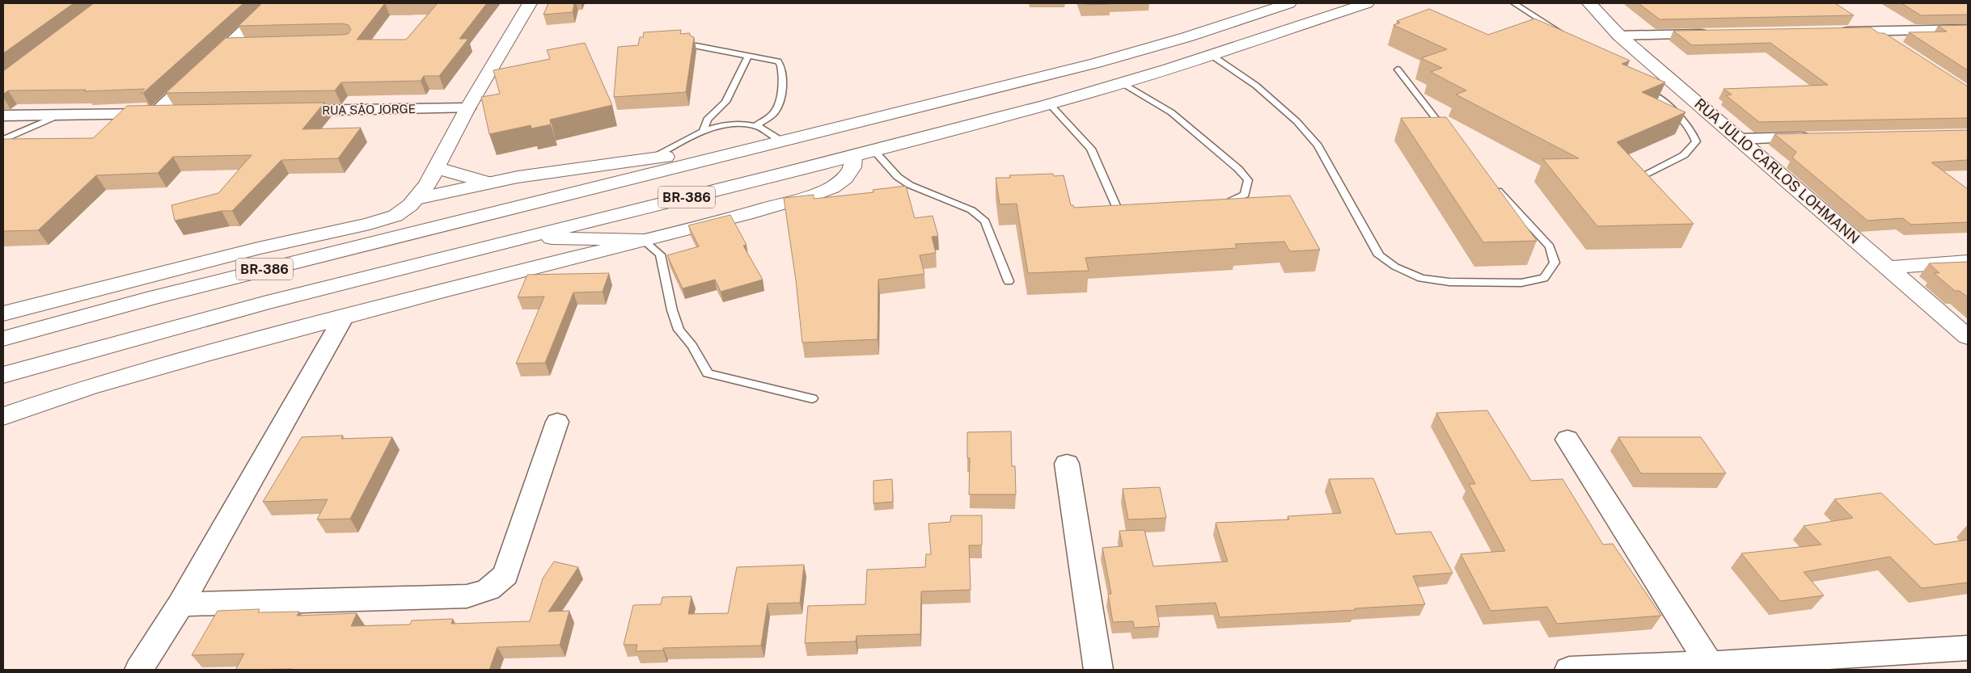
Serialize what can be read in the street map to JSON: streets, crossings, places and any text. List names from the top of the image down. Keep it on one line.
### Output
{"streets":{"main road":["RUA JULIO CARLOS LOHMANN","BR-386"],"street":["RUA SÃO JORGE"]}}
